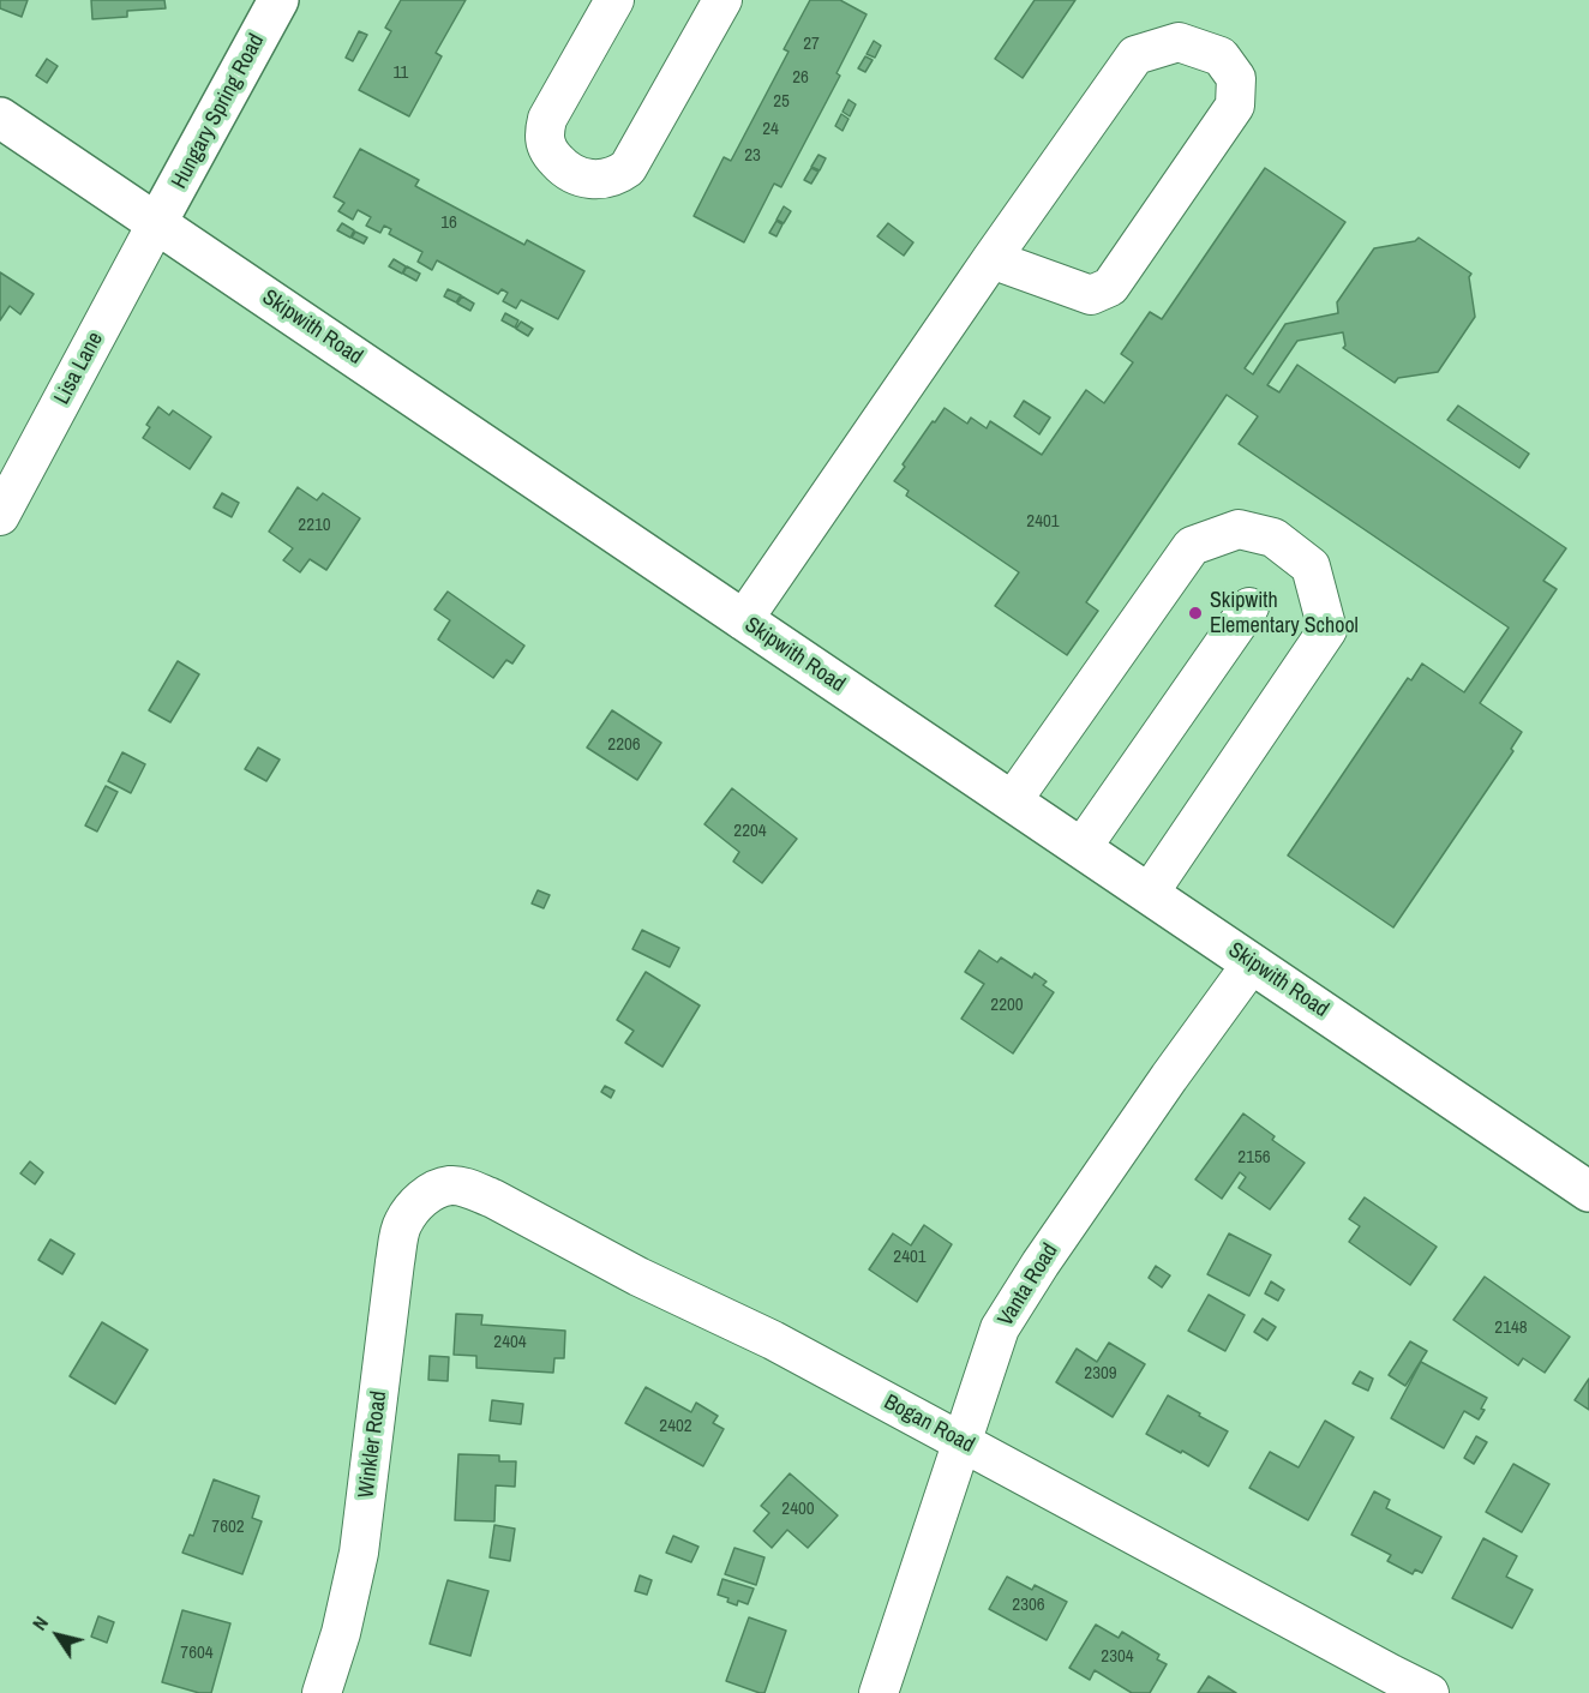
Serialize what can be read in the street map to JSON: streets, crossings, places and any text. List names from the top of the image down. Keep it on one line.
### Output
{"streets":{"main road":["Hungary Spring Road","Skipwith Road"],"street":["Lisa Lane","Vanta Road","Bogan Road","Winkler Road"]},"crossings":[["Hungary Spring Road","Skipwith Road"],["Hungary Spring Road","Lisa Lane"],["Skipwith Road","Lisa Lane"],["Skipwith Road","Vanta Road"],["Vanta Road","Bogan Road"],["Bogan Road","Winkler Road"]],"places":["Skipwith Elementary School"],"house_numbers":["27","11","26","25","24","23","16","2401","2210","2206","2204","2200","2156","2401","2148","2404","2309","2402","2400","7602","2306","7604","2304"],"north":"top left"}
